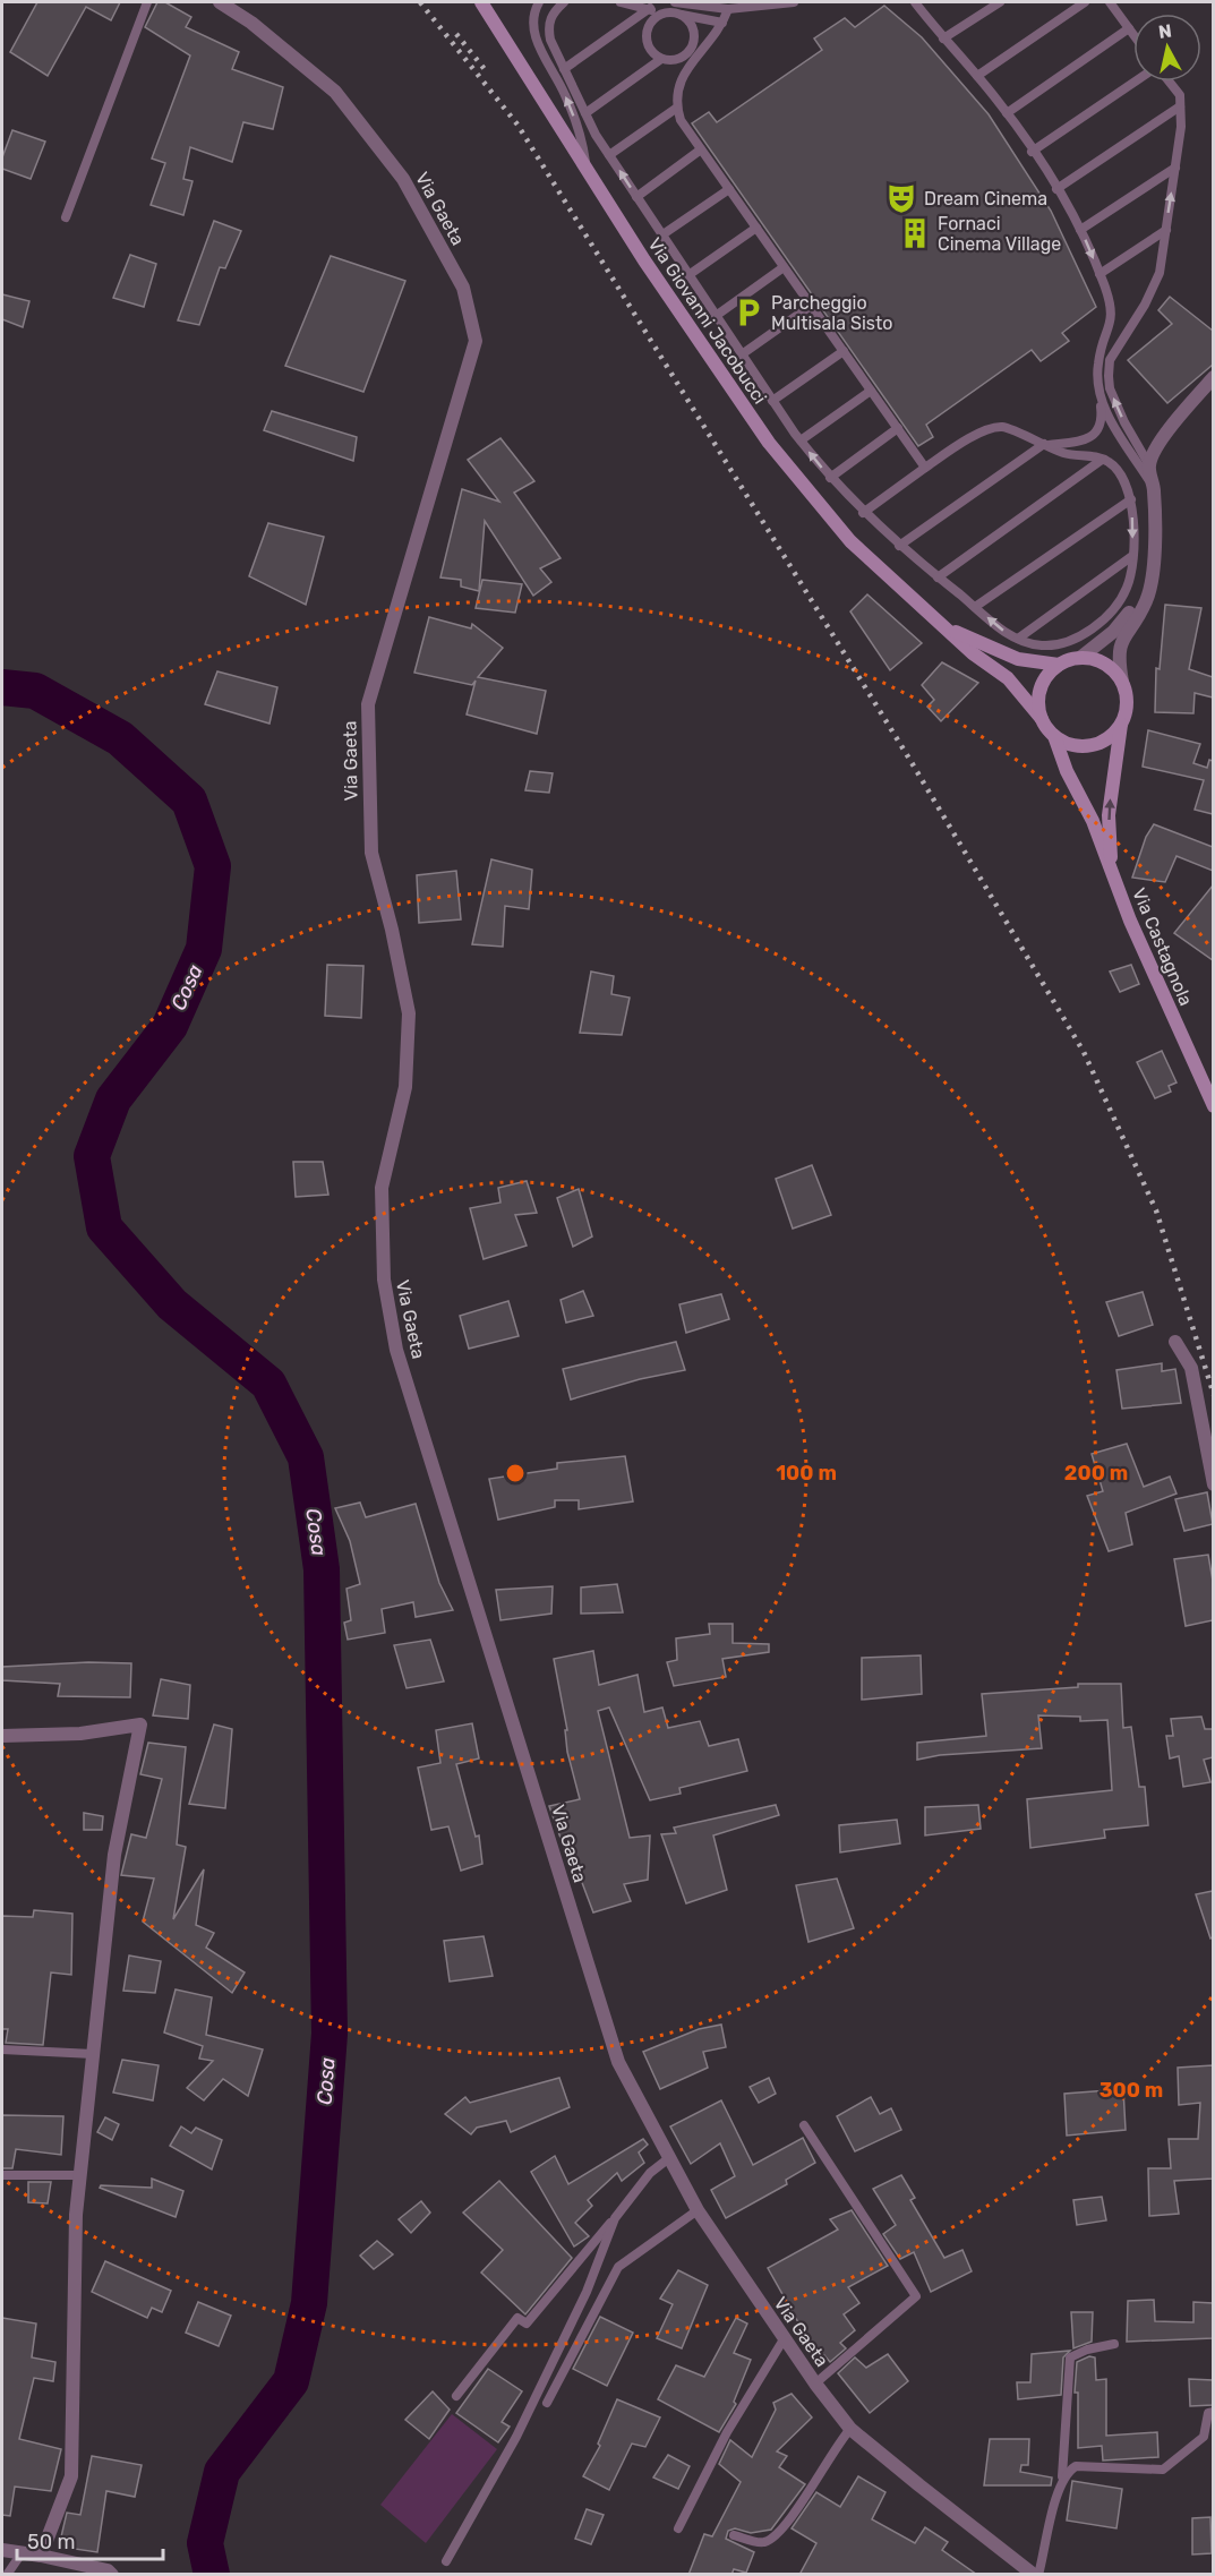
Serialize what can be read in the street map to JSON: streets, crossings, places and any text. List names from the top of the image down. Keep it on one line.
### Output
{"streets":{"main road":["Via Giovanni Jacobucci","Via Castagnola"],"street":["Via Gaeta"]},"water":["Cosa"],"places":{"theatre":["Dream Cinema"],"building":["Fornaci Cinema Village"],"parking":["Parcheggio Multisala Sisto"]},"scale_bar":"50 m","north":"top","rings":["100 m","200 m","300 m"]}
